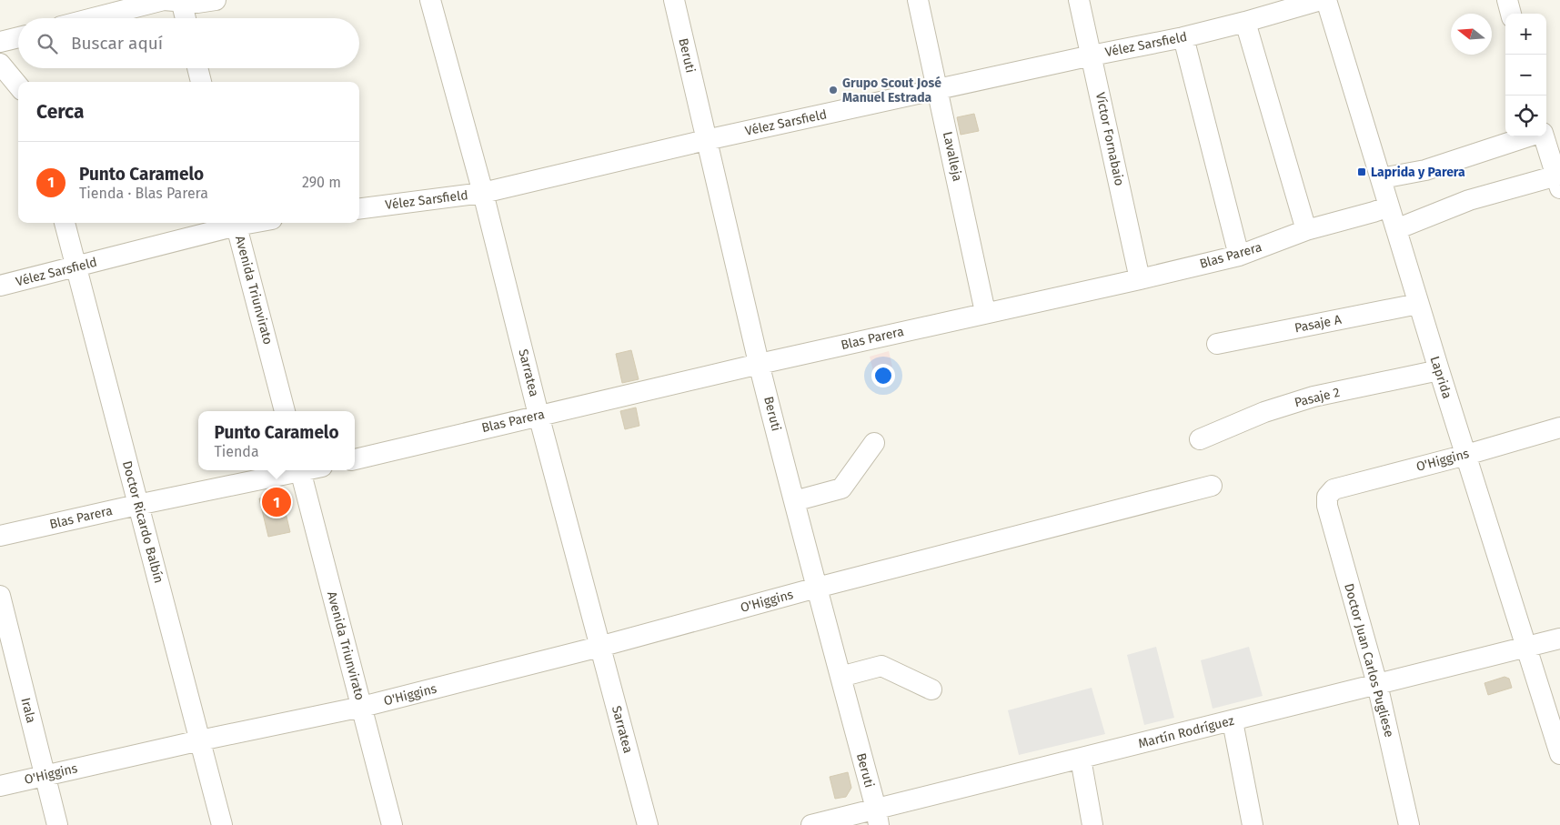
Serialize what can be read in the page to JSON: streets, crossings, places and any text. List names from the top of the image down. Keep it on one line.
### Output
{"streets":{"street":["Vélez Sarsfield","Beruti","Víctor Fornabaio","Lavalleja","Blas Parera","Avenida Triunvirato","Pasaje A","Sarratea","Laprida","Pasaje 2","O'Higgins","Doctor Ricardo Balbín","Doctor Juan Carlos Pugliese","Irala","Martín Rodríguez"]},"crossings":[["Vélez Sarsfield","Beruti"],["Vélez Sarsfield","Víctor Fornabaio"],["Vélez Sarsfield","Lavalleja"],["Vélez Sarsfield","Sarratea"],["Vélez Sarsfield","Doctor Ricardo Balbín"],["Beruti","Blas Parera"],["Beruti","O'Higgins"],["Beruti","Martín Rodríguez"],["Víctor Fornabaio","Blas Parera"],["Lavalleja","Blas Parera"],["Blas Parera","Sarratea"],["Blas Parera","Laprida"],["Blas Parera","Doctor Ricardo Balbín"],["Avenida Triunvirato","O'Higgins"],["Pasaje A","Laprida"],["Sarratea","O'Higgins"],["Laprida","Pasaje 2"],["Laprida","O'Higgins"],["Laprida","Martín Rodríguez"],["O'Higgins","Doctor Ricardo Balbín"],["O'Higgins","Doctor Juan Carlos Pugliese"],["O'Higgins","Irala"],["Doctor Juan Carlos Pugliese","Martín Rodríguez"]],"places":{"other":["Grupo Scout José Manuel Estrada"],"transit":["Laprida y Parera"]},"north":"left","page":{"map_buttons":["+","−"],"search":"Buscar aquí","heading":"Cerca","list":[{"mark":"1","name":"Punto Caramelo","note":"Tienda · Blas Parera","value":"290 m"}],"popup":["Punto Caramelo","Tienda"],"pins":"1"}}
